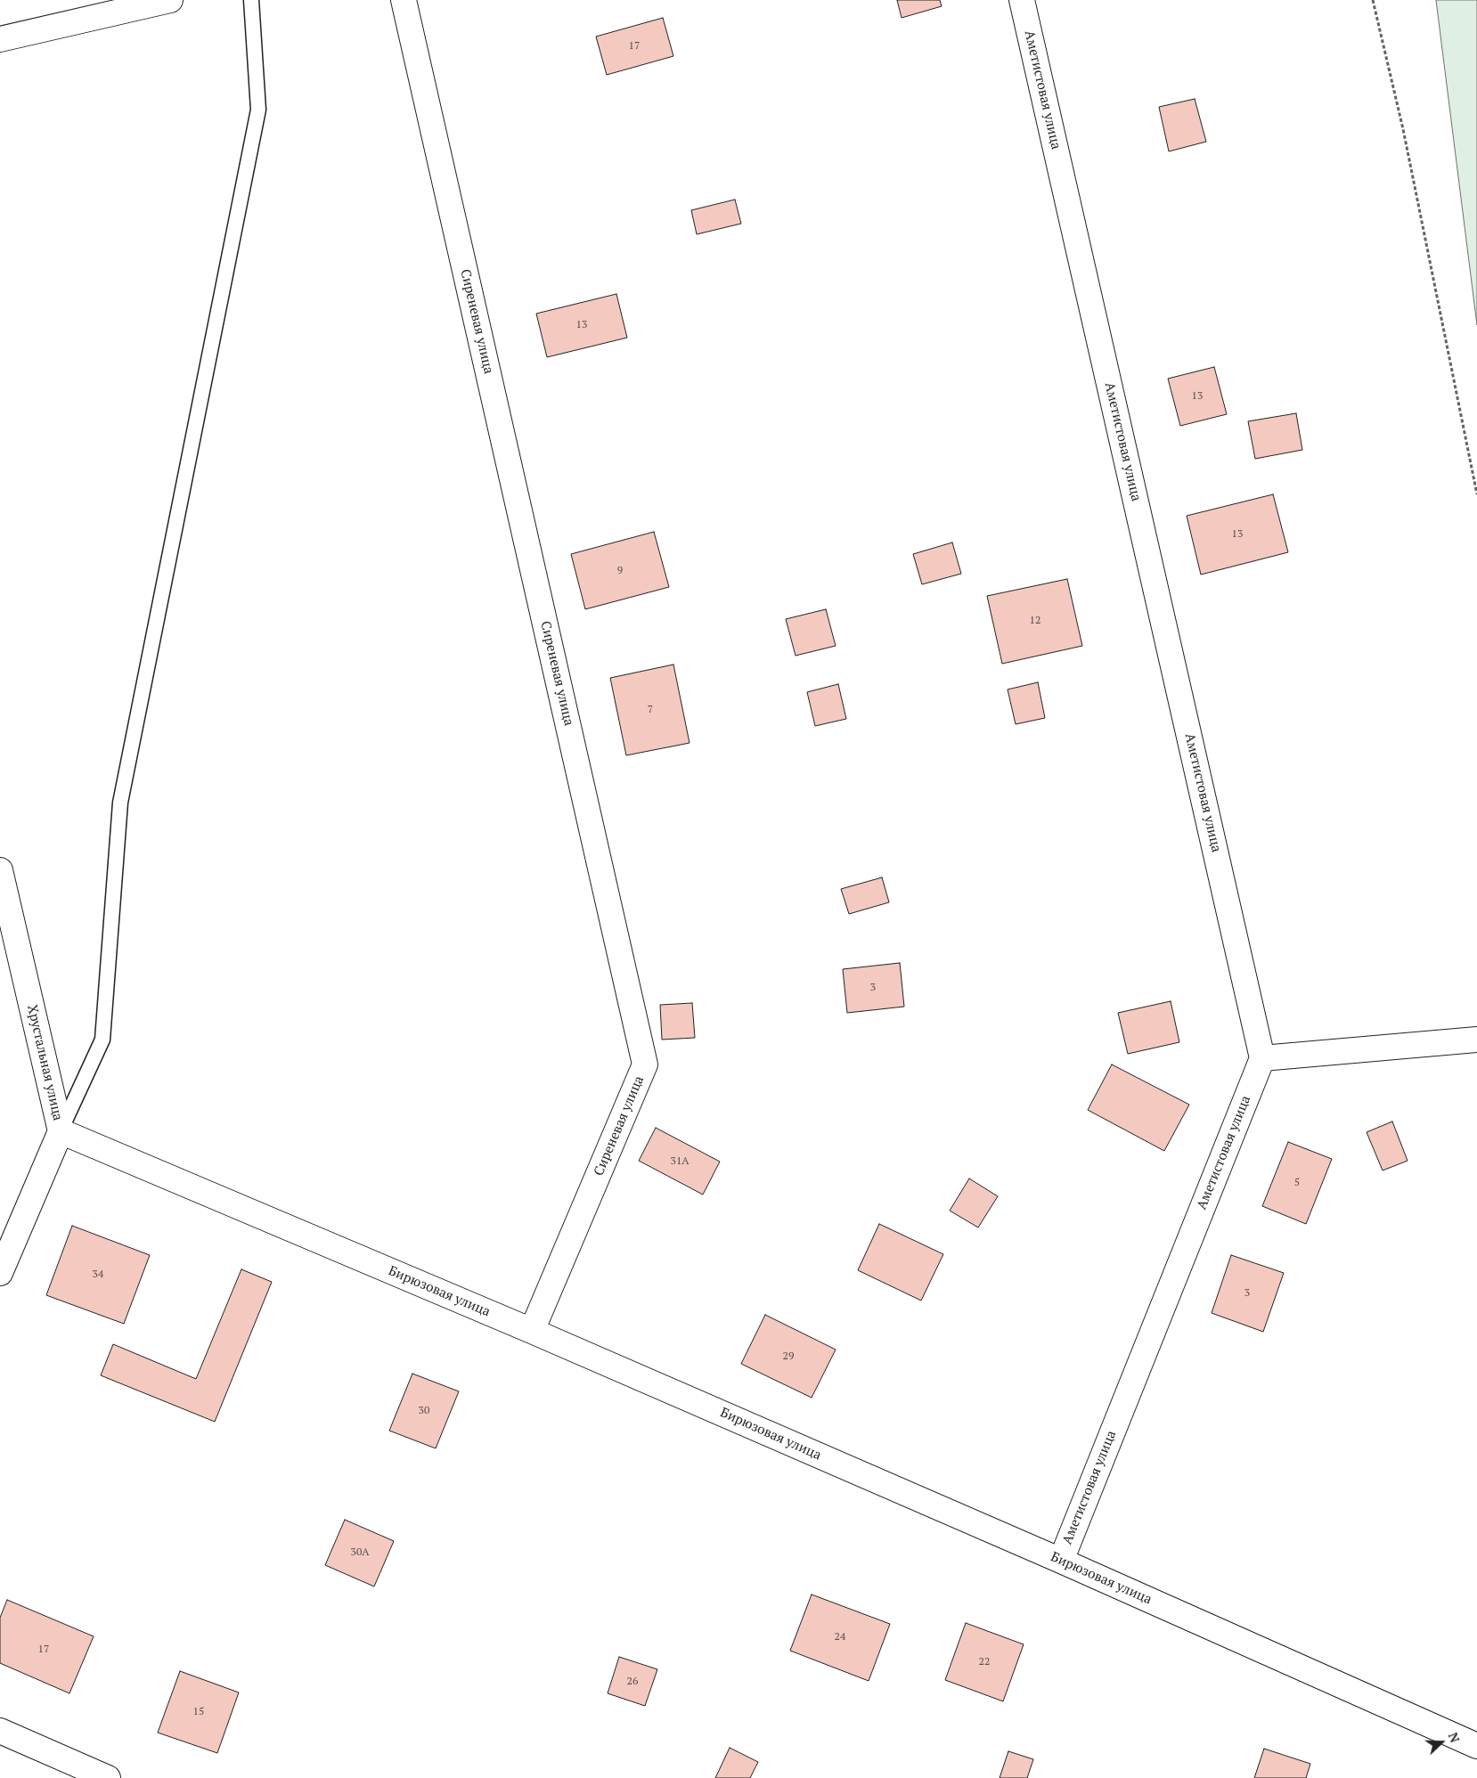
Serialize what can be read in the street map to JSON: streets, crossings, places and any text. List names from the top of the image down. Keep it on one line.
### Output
{"streets":{"street":["Аметистовая улица","Сиреневая улица","Хрустальная улица","Бирюзовая улица"]},"crossings":[["Аметистовая улица","Бирюзовая улица"],["Сиреневая улица","Бирюзовая улица"],["Хрустальная улица","Бирюзовая улица"]],"house_numbers":["17","13","13","13","9","12","7","3","31А","5","34","3","29","30","30А","24","17","22","26","15"],"north":"right"}
